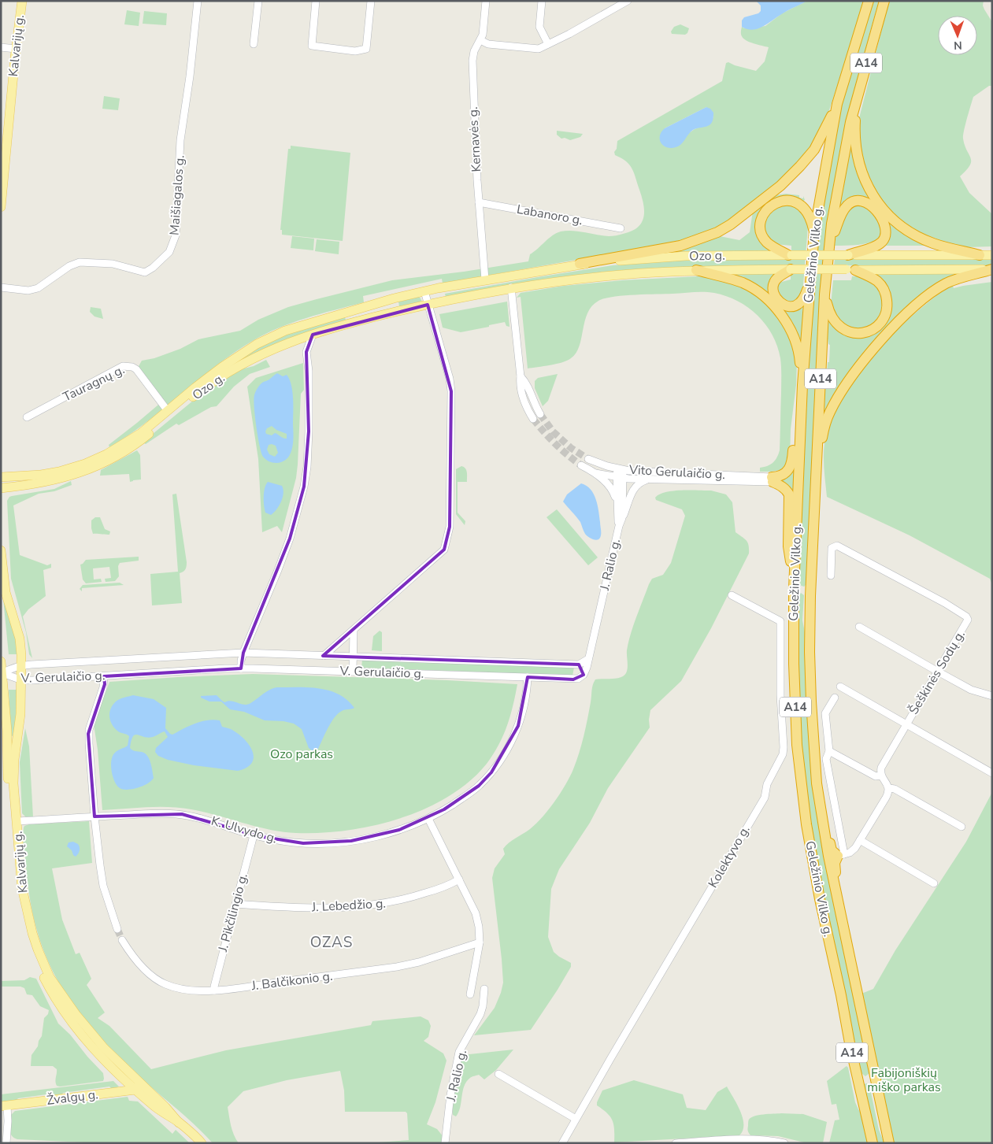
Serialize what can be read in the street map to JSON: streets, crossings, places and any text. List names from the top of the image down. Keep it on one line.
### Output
{"streets":{"highway":["A14","Geležinio Vilko g."],"main road":["Kalvarijų g.","Ozo g.","Žvalgų g."],"street":["Kernavės g.","Maišiagalos g.","Labanoro g.","Tauragnų g.","Vito Gerulaičio g.","J. Ralio g.","V. Gerulaičio g.","Šeškinės Sodų g.","K. Ulvydo g.","Kolektyvo g.","J. Lebedžio g.","J. Pikčilingio g.","J. Balčikonio g."]},"crossings":[["Kalvarijų g.","V. Gerulaičio g."],["Kalvarijų g.","K. Ulvydo g."],["Kalvarijų g.","Žvalgų g."],["Kernavės g.","Labanoro g."],["Kernavės g.","Ozo g."],["Ozo g.","Tauragnų g."],["Vito Gerulaičio g.","J. Ralio g."],["V. Gerulaičio g.","K. Ulvydo g."],["K. Ulvydo g.","J. Pikčilingio g."],["J. Lebedžio g.","J. Pikčilingio g."],["J. Pikčilingio g.","J. Balčikonio g."]],"districts":["OZAS"],"parks":["Ozo parkas","Fabijoniškių miško parkas"],"north":"bottom"}
